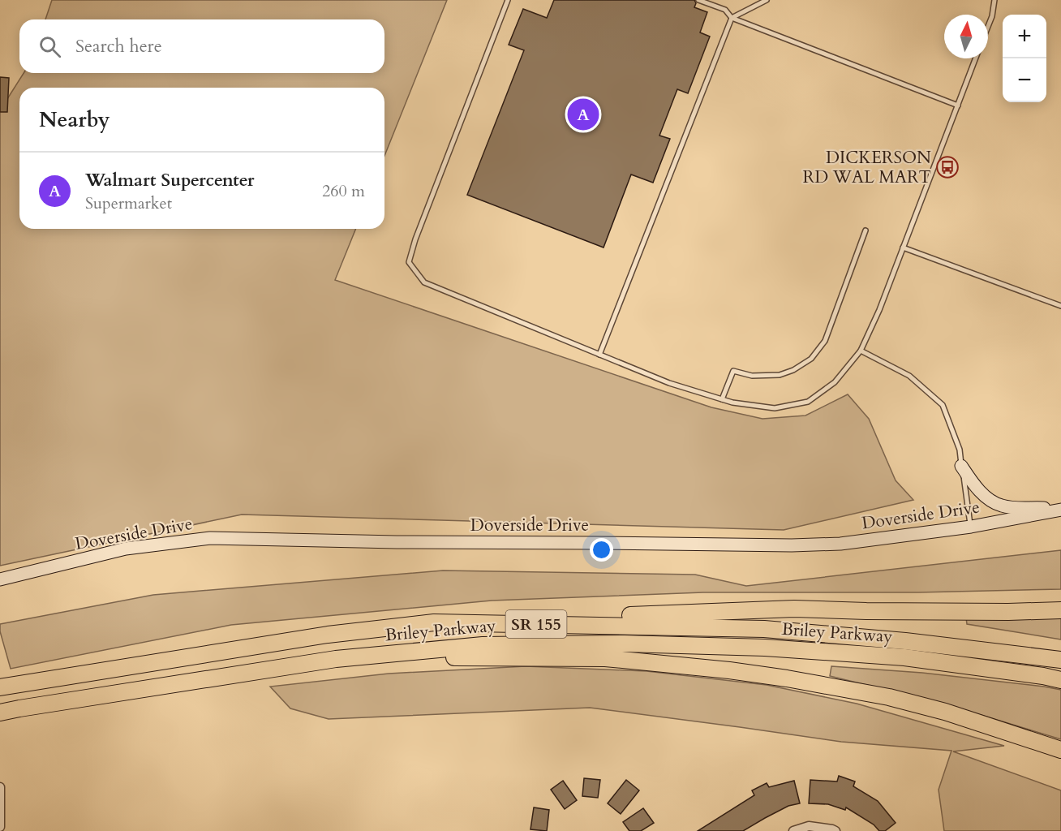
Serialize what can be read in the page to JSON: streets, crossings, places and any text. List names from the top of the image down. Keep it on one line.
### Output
{"streets":{"highway":["SR 155","Briley Parkway"],"street":["Doverside Drive"]},"places":{"bus stop":["DICKERSON RD WAL MART"]},"north":"top","page":{"map_buttons":["+","−"],"search":"Search here","heading":"Nearby","pins":"A","list":[{"mark":"A","name":"Walmart Supercenter","note":"Supermarket","value":"260 m"}]}}
